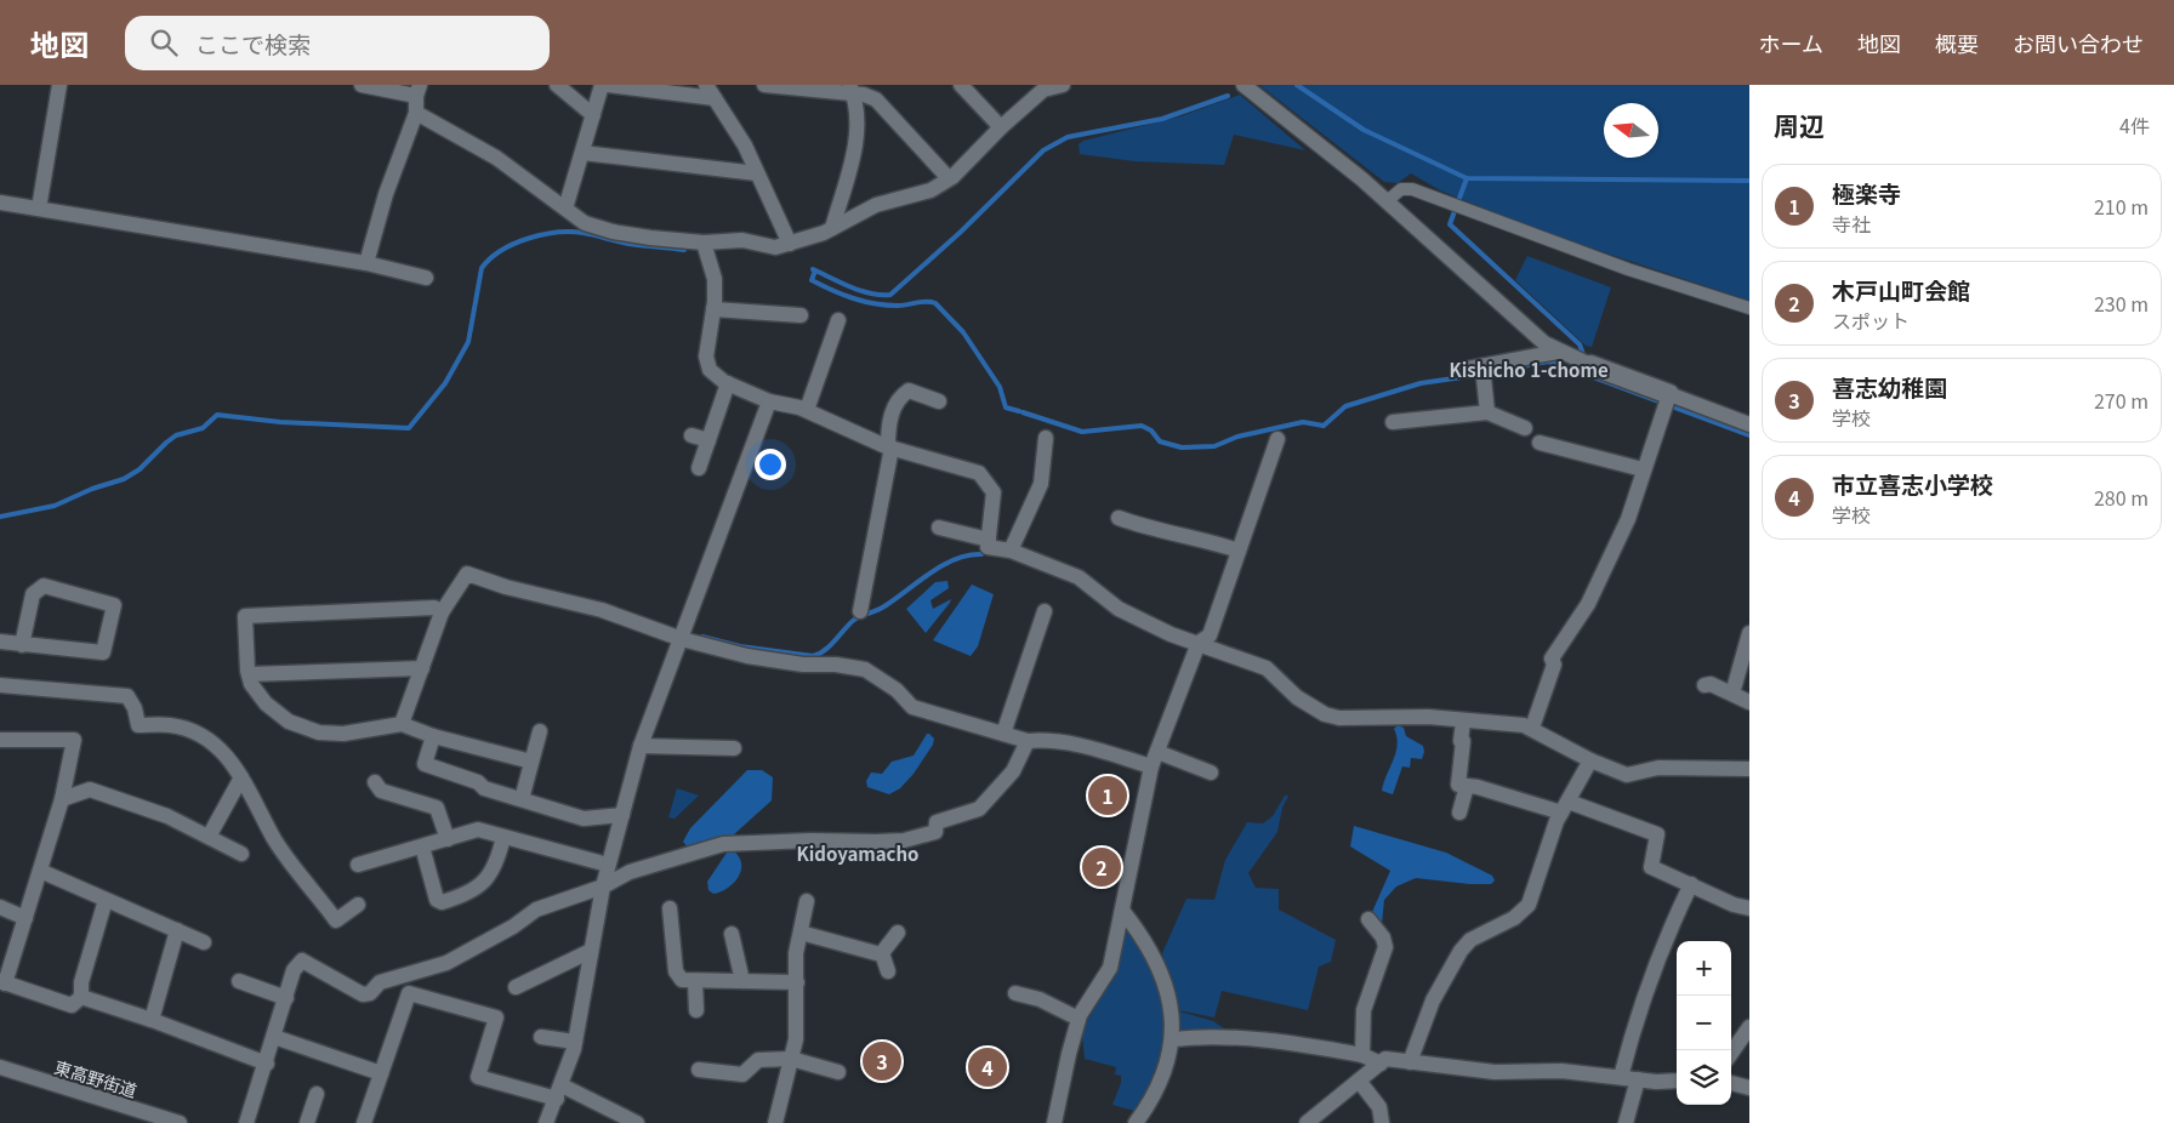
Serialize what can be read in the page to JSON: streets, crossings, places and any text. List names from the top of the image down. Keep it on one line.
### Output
{"streets":{"street":["東高野街道"]},"districts":["Kishicho 1-chome","Kidoyamacho"],"north":"left","page":{"header":"地図","search":"ここで検索","nav":["ホーム","地図","概要","お問い合わせ"],"heading":["周辺","4件"],"list":[{"mark":"1","name":"極楽寺","note":"寺社","value":"210 m"},{"mark":"2","name":"木戸山町会館","note":"スポット","value":"230 m"},{"mark":"3","name":"喜志幼稚園","note":"学校","value":"270 m"},{"mark":"4","name":"市立喜志小学校","note":"学校","value":"280 m"}],"pins":["1","2","3","4"],"map_buttons":["+","−"]}}
